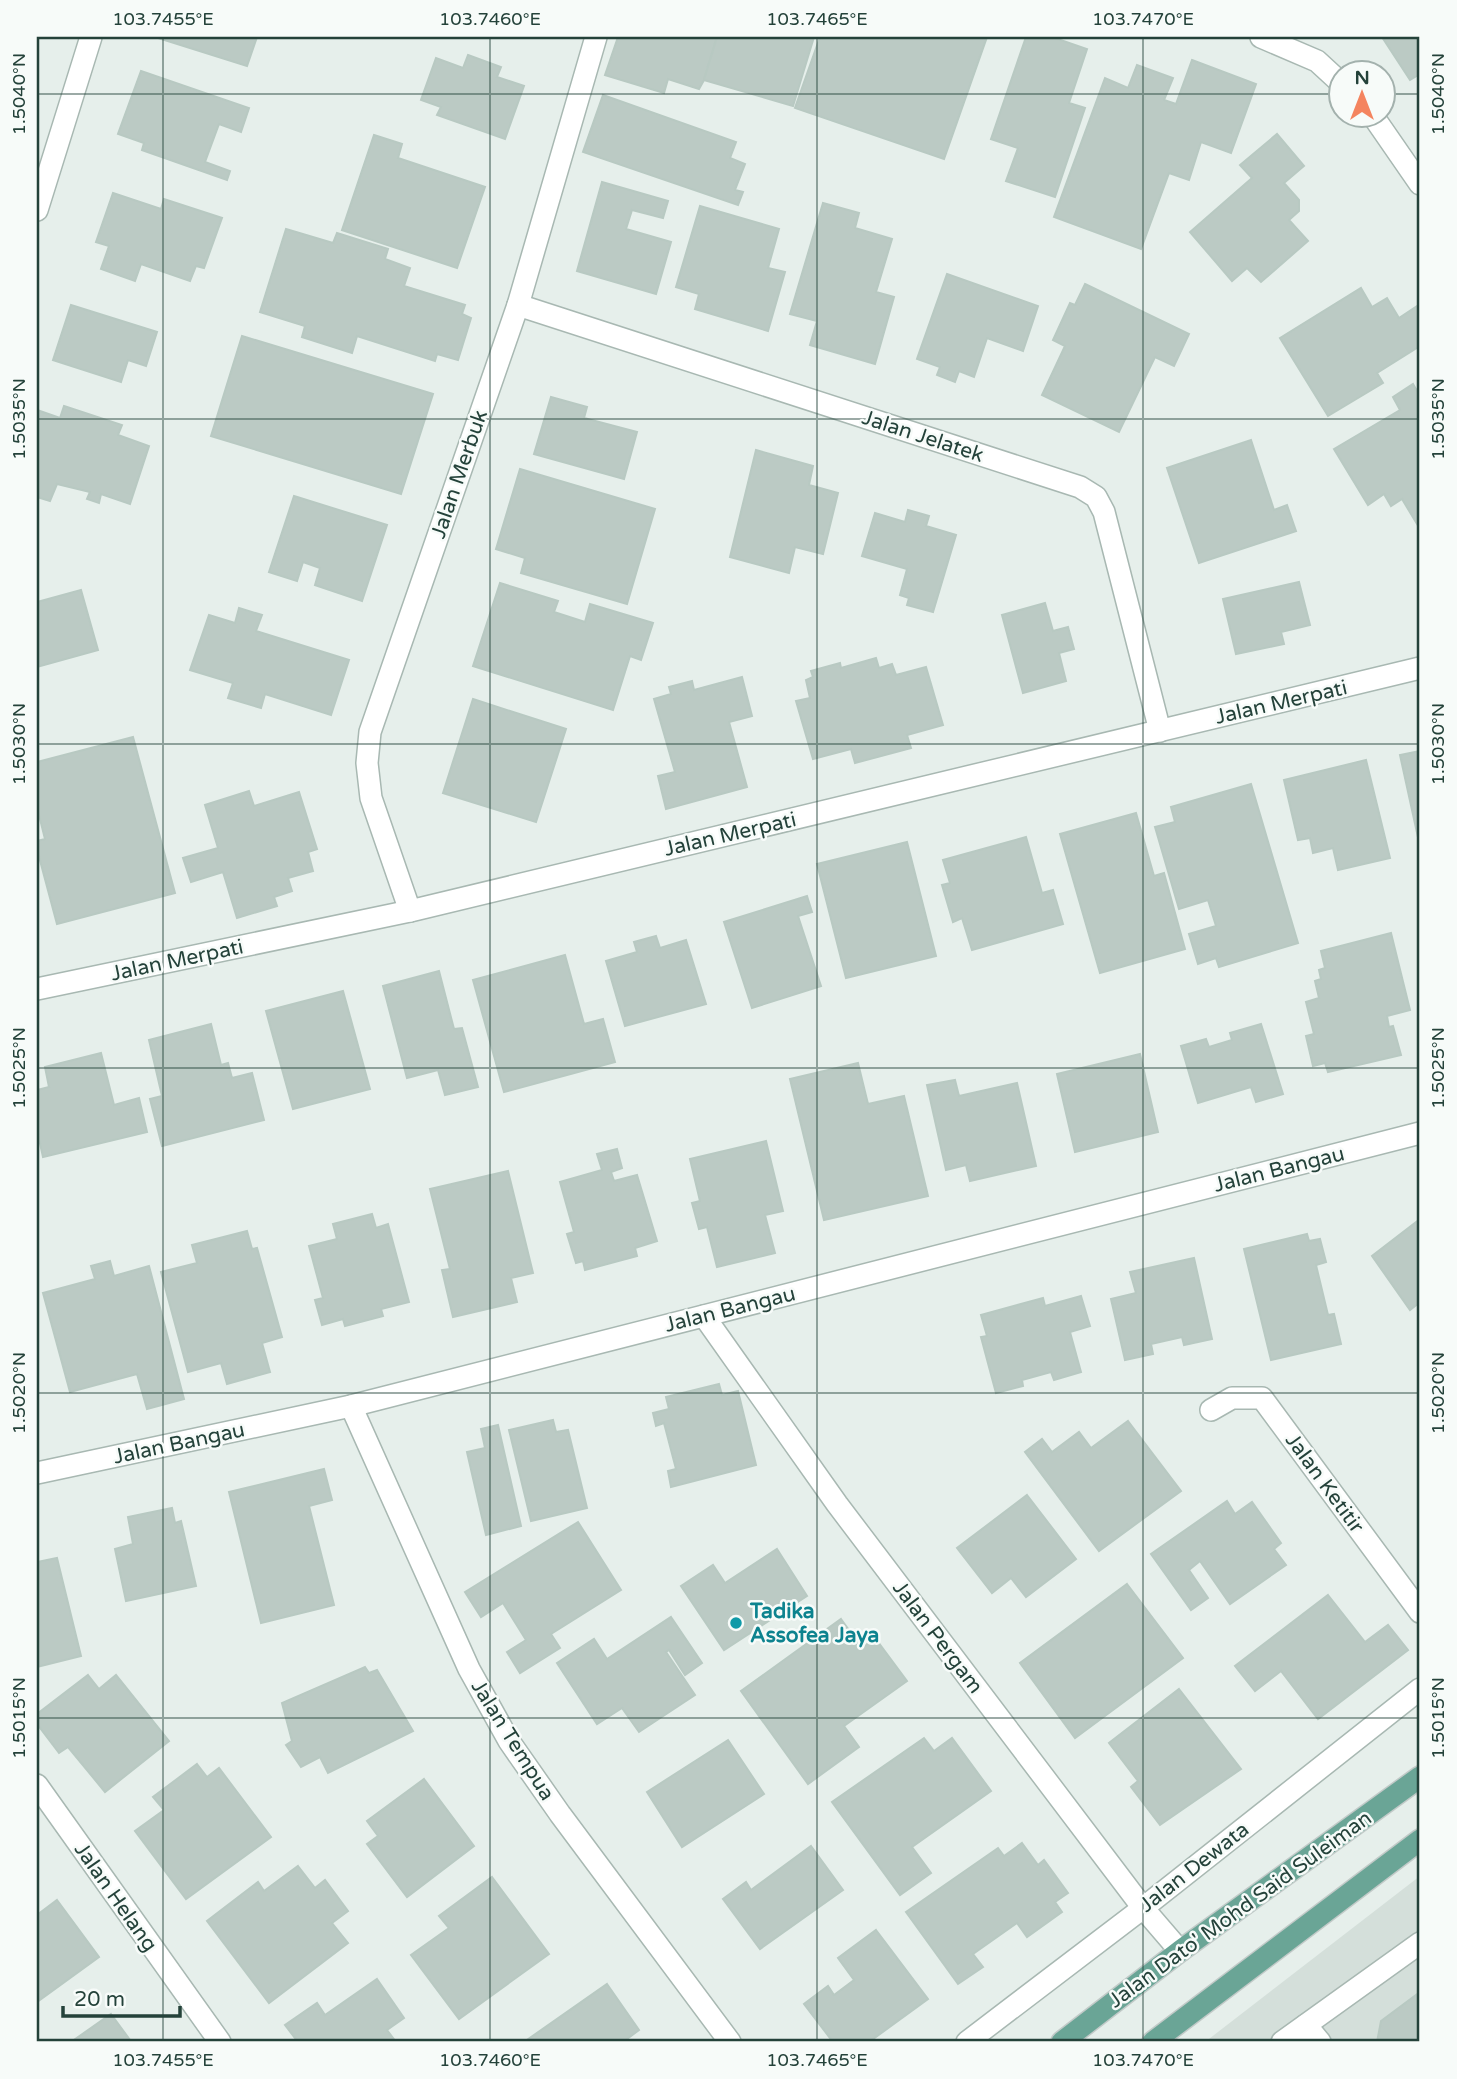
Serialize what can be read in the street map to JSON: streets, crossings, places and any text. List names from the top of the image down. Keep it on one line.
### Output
{"streets":{"main road":["Jalan Dato' Mohd Said Suleiman"],"street":["Jalan Jelatek","Jalan Merbuk","Jalan Merpati","Jalan Bangau","Jalan Ketitir","Jalan Pergam","Jalan Tempua","Jalan Dewata","Jalan Helang"]},"crossings":[["Jalan Jelatek","Jalan Merbuk"],["Jalan Jelatek","Jalan Merpati"],["Jalan Merbuk","Jalan Merpati"],["Jalan Bangau","Jalan Pergam"],["Jalan Bangau","Jalan Tempua"],["Jalan Pergam","Jalan Dewata"],["Jalan Pergam","Jalan Dato' Mohd Said Suleiman"]],"places":["Tadika Assofea Jaya"],"scale_bar":"20 m","north":"top","coordinates":["103.7455°E","103.7460°E","103.7465°E","103.7470°E","1.5040°N","1.5035°N","1.5030°N","1.5025°N","1.5020°N","1.5015°N"]}
